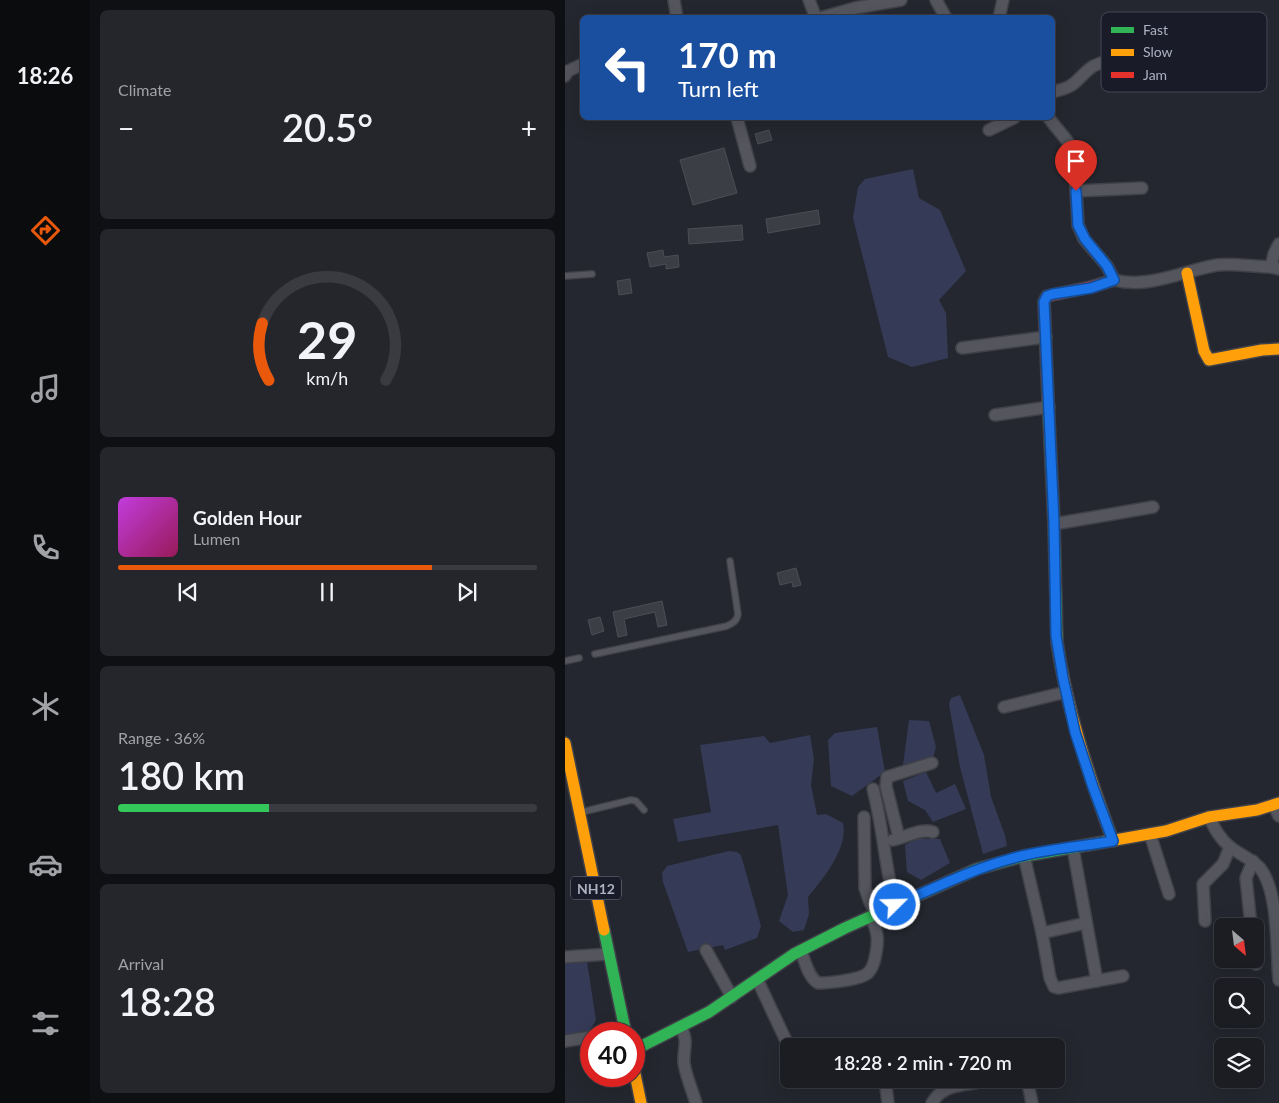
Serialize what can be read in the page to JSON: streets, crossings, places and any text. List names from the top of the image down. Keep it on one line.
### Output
{"streets":{"main road":["NH12"]},"legend":["Fast","Slow","Jam"],"north":"bottom right","page":{"tabs":"18:26","tile":["Climate",["Range · 36%","180 km"],["Arrival","18:28"]],"turn":["170 m","Turn left"],"heat":["−","20.5°","+"],"song":["Golden Hour","Lumen"],"limit":"40","trip":"18:28 · 2 min · 720 m","gauge":["29","km/h"]}}
